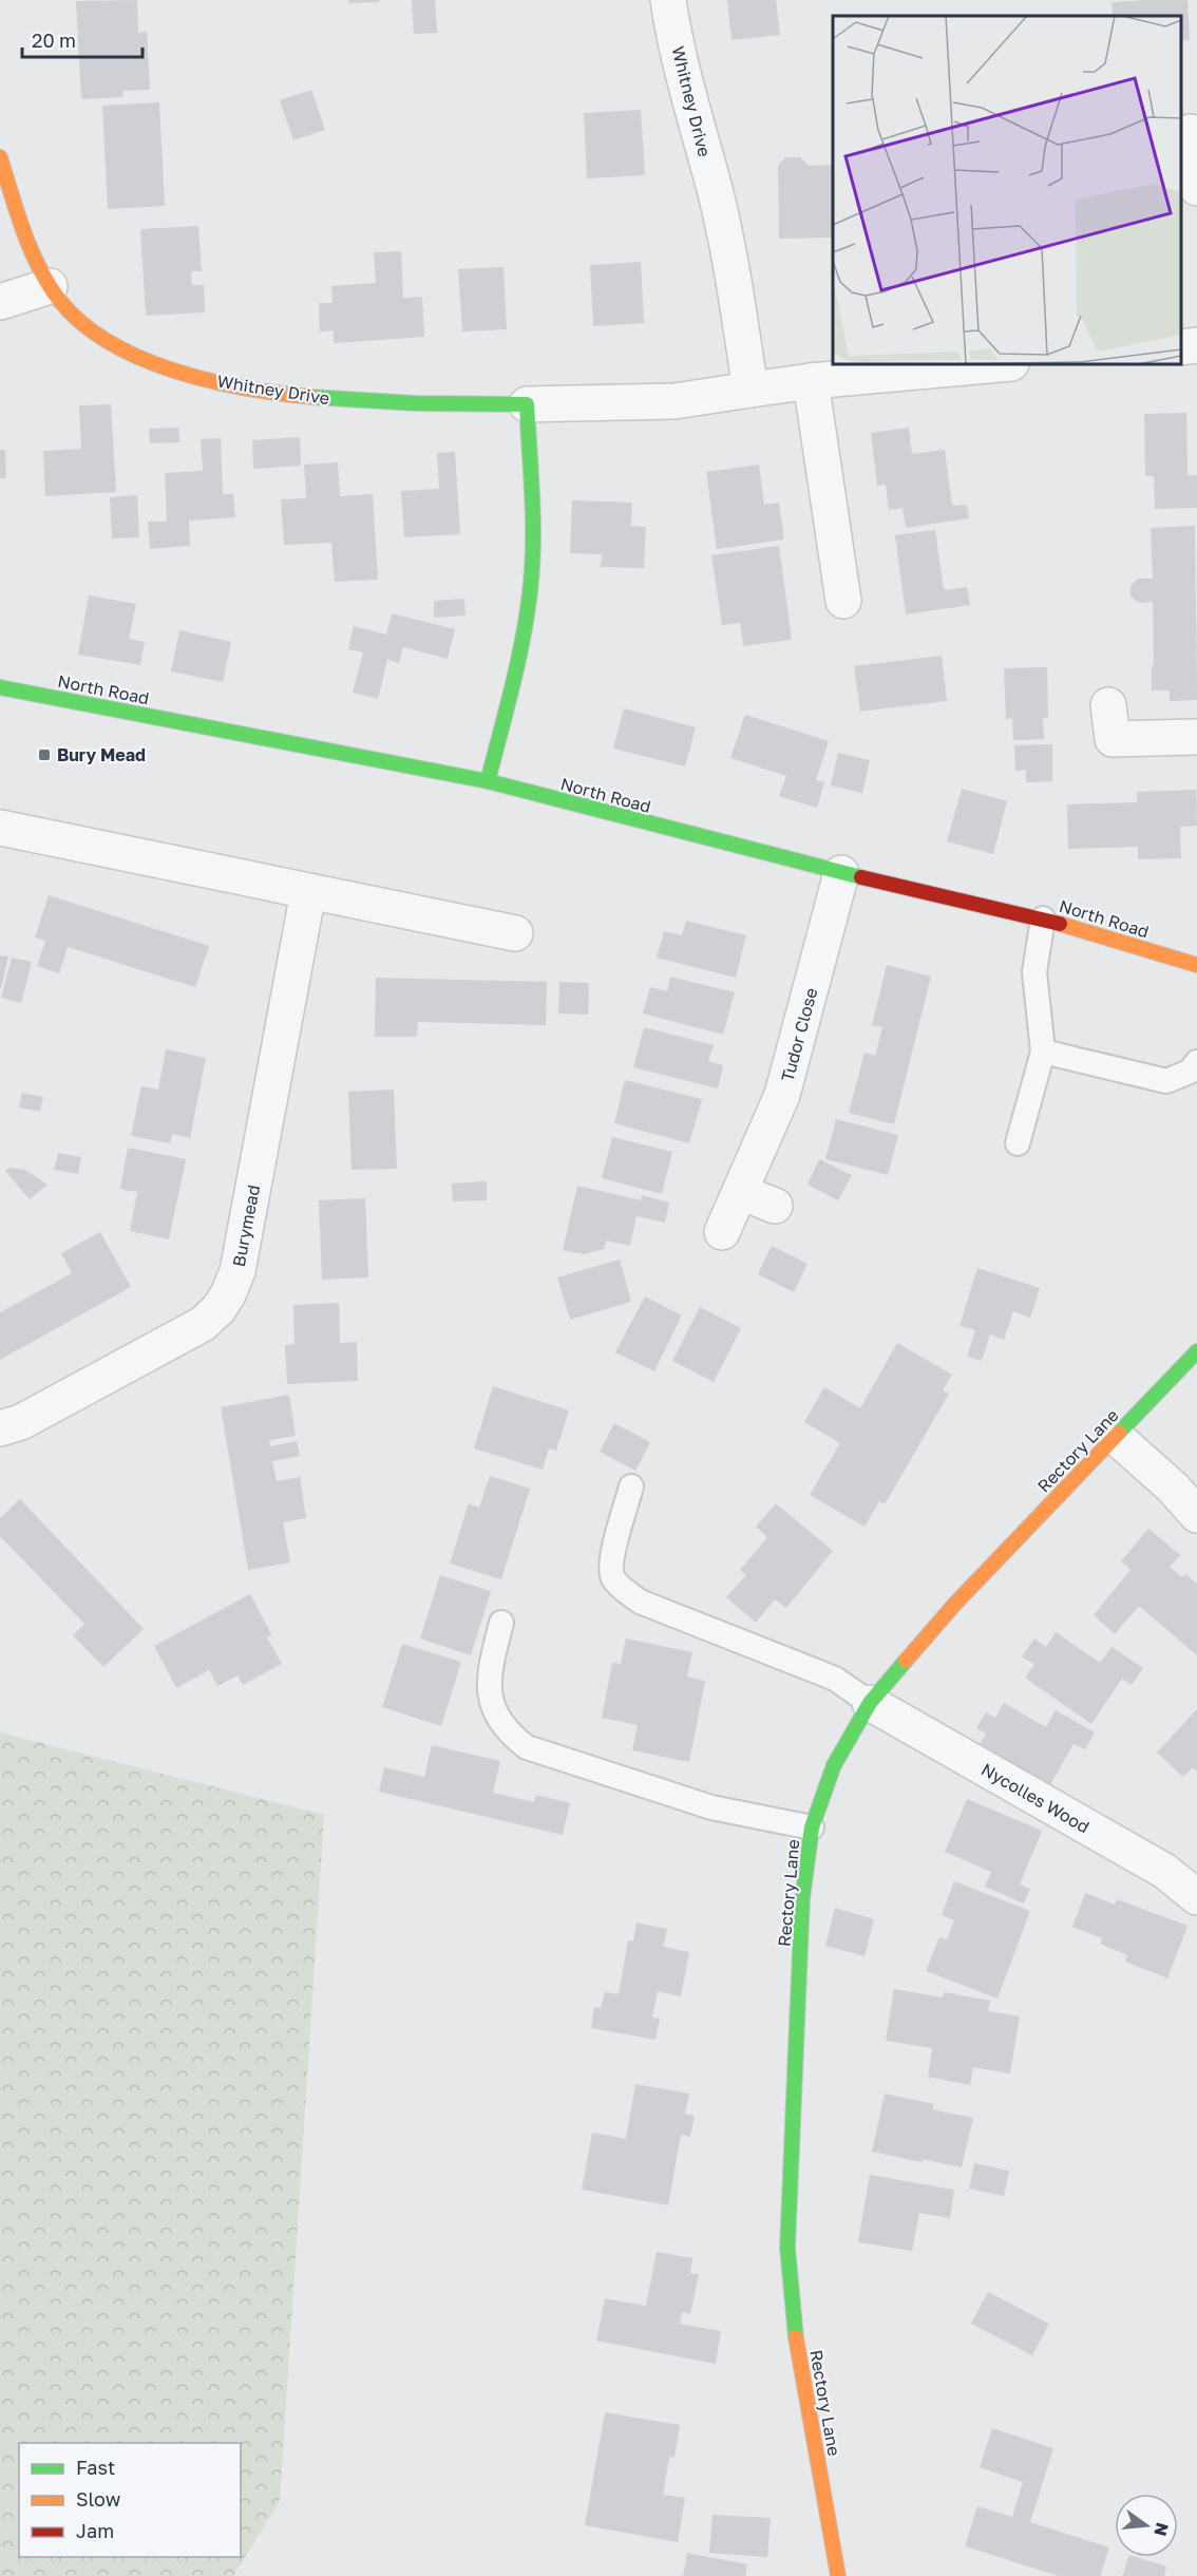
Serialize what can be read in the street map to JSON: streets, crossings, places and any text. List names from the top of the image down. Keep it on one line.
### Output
{"streets":{"street":["Whitney Drive","North Road","Tudor Close","Burymead","Rectory Lane","Nycolles Wood"]},"crossings":[["North Road","Tudor Close"],["Rectory Lane","Nycolles Wood"]],"places":{"transit":["Bury Mead"]},"legend":["Fast","Slow","Jam"],"scale_bar":"20 m","north":"right"}
